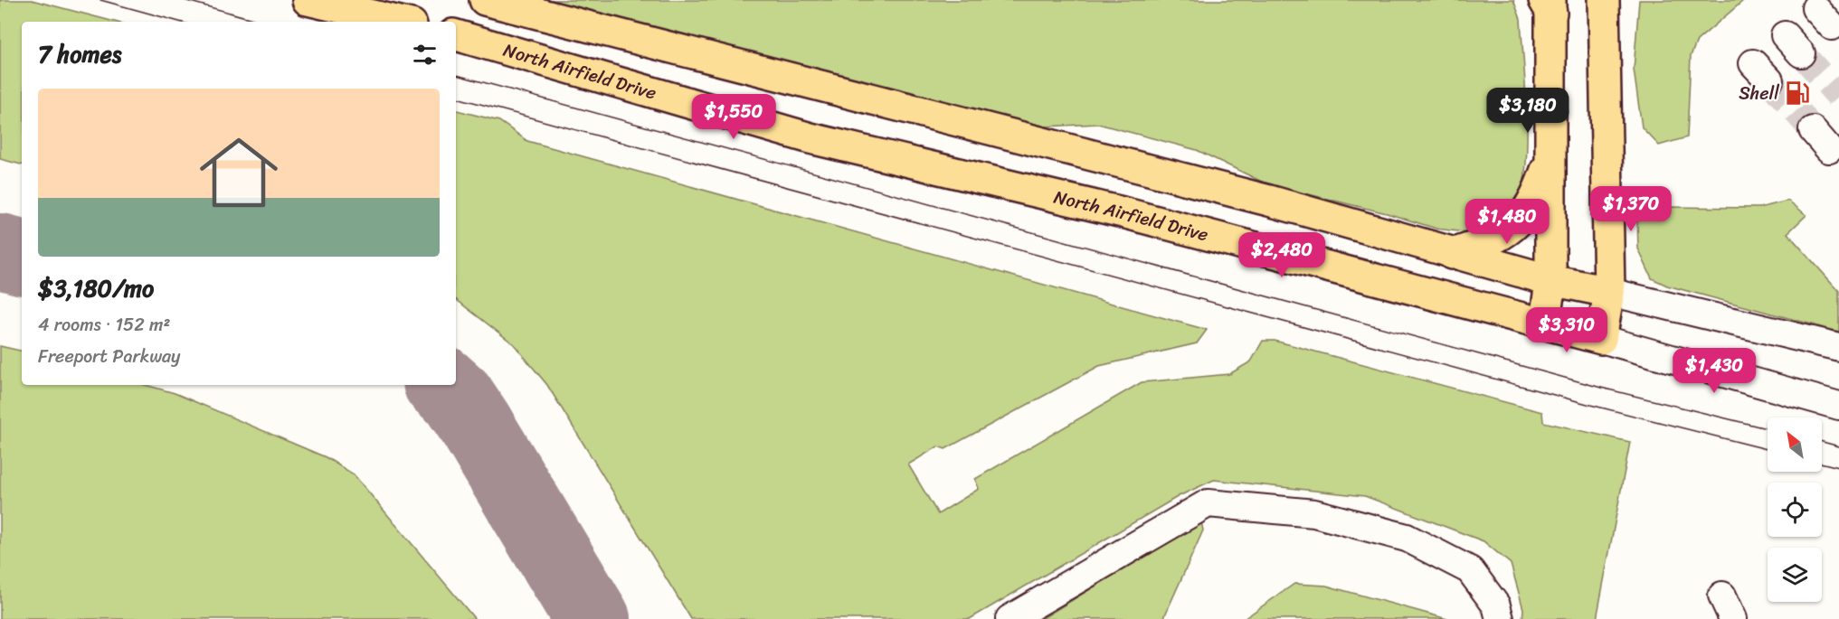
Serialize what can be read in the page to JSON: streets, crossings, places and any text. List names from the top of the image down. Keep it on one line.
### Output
{"streets":{"main road":["North Airfield Drive"]},"places":{"fuel station":["Shell"]},"north":"top left","page":{"heading":"7 homes","list":[{"name":"$3,180/mo","note":"4 rooms · 152 m² · Freeport Parkway"}],"price":["$3,180","$1,550","$1,370","$1,480","$2,480","$3,310","$1,430"]}}
